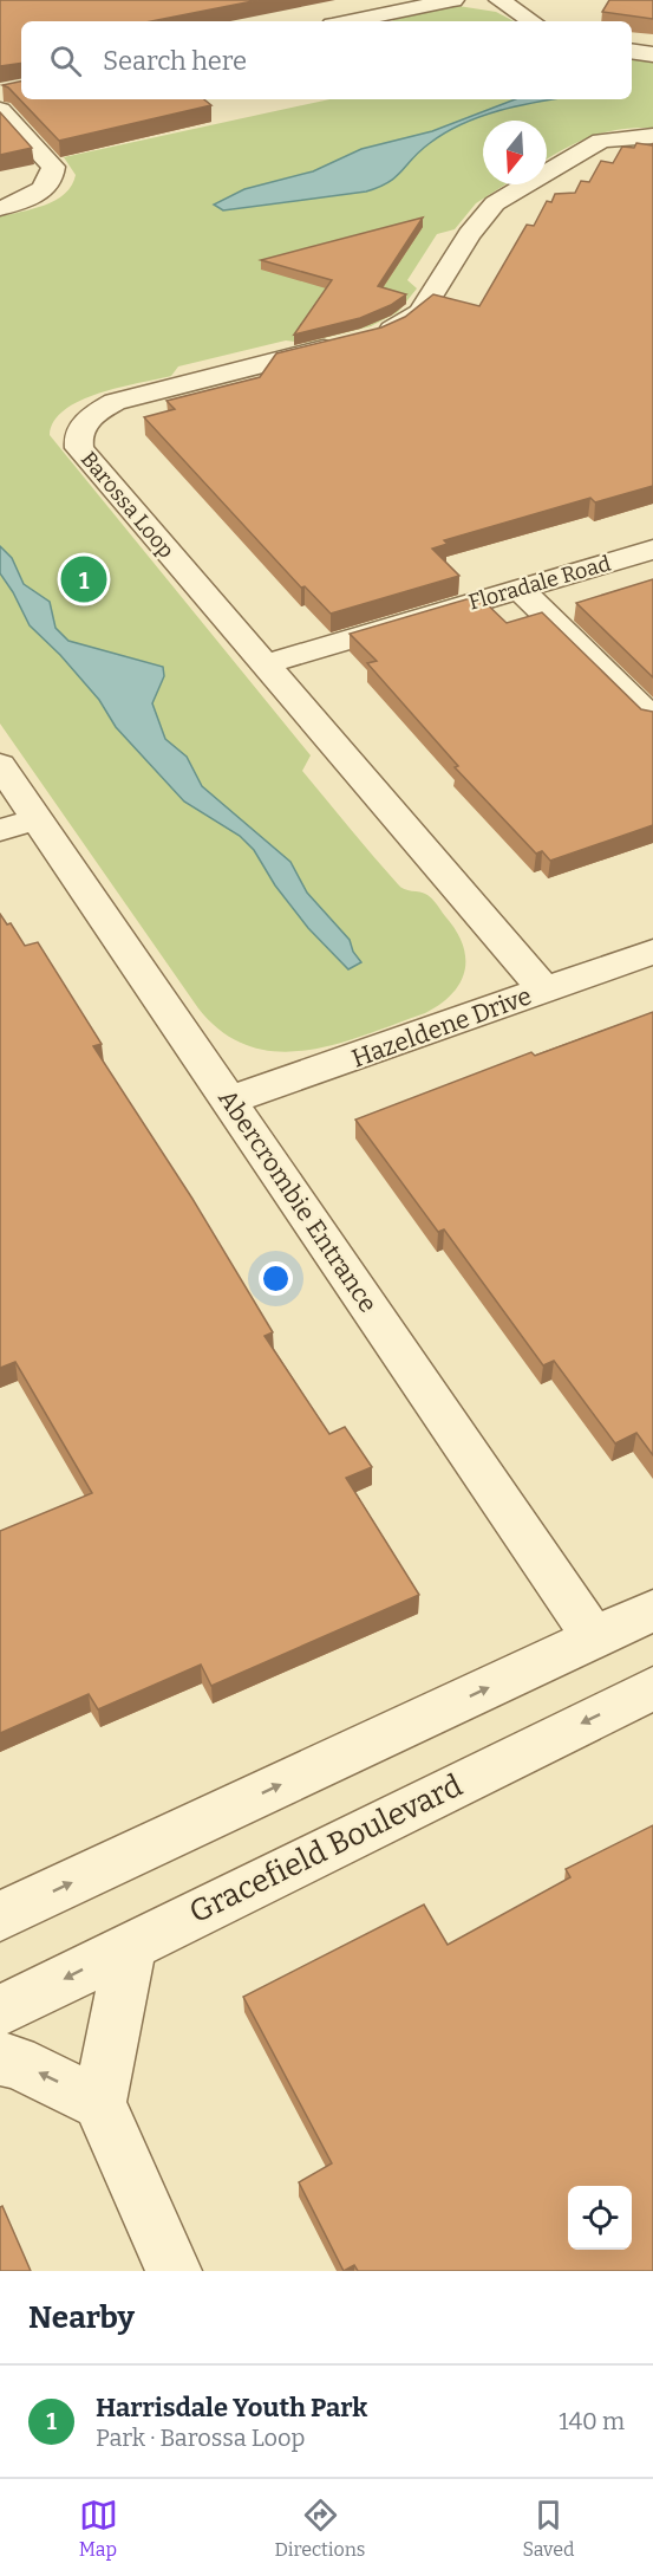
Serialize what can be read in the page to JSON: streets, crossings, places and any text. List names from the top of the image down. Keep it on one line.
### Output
{"streets":{"street":["Barossa Loop","Floradale Road","Hazeldene Drive","Abercrombie Entrance","Gracefield Boulevard"]},"crossings":[["Barossa Loop","Floradale Road"],["Barossa Loop","Hazeldene Drive"],["Hazeldene Drive","Abercrombie Entrance"]],"north":"bottom","page":{"search":"Search here","pins":"1","heading":"Nearby","list":[{"mark":"1","name":"Harrisdale Youth Park","note":"Park · Barossa Loop","value":"140 m"}],"nav":["Map","Directions","Saved"]}}
